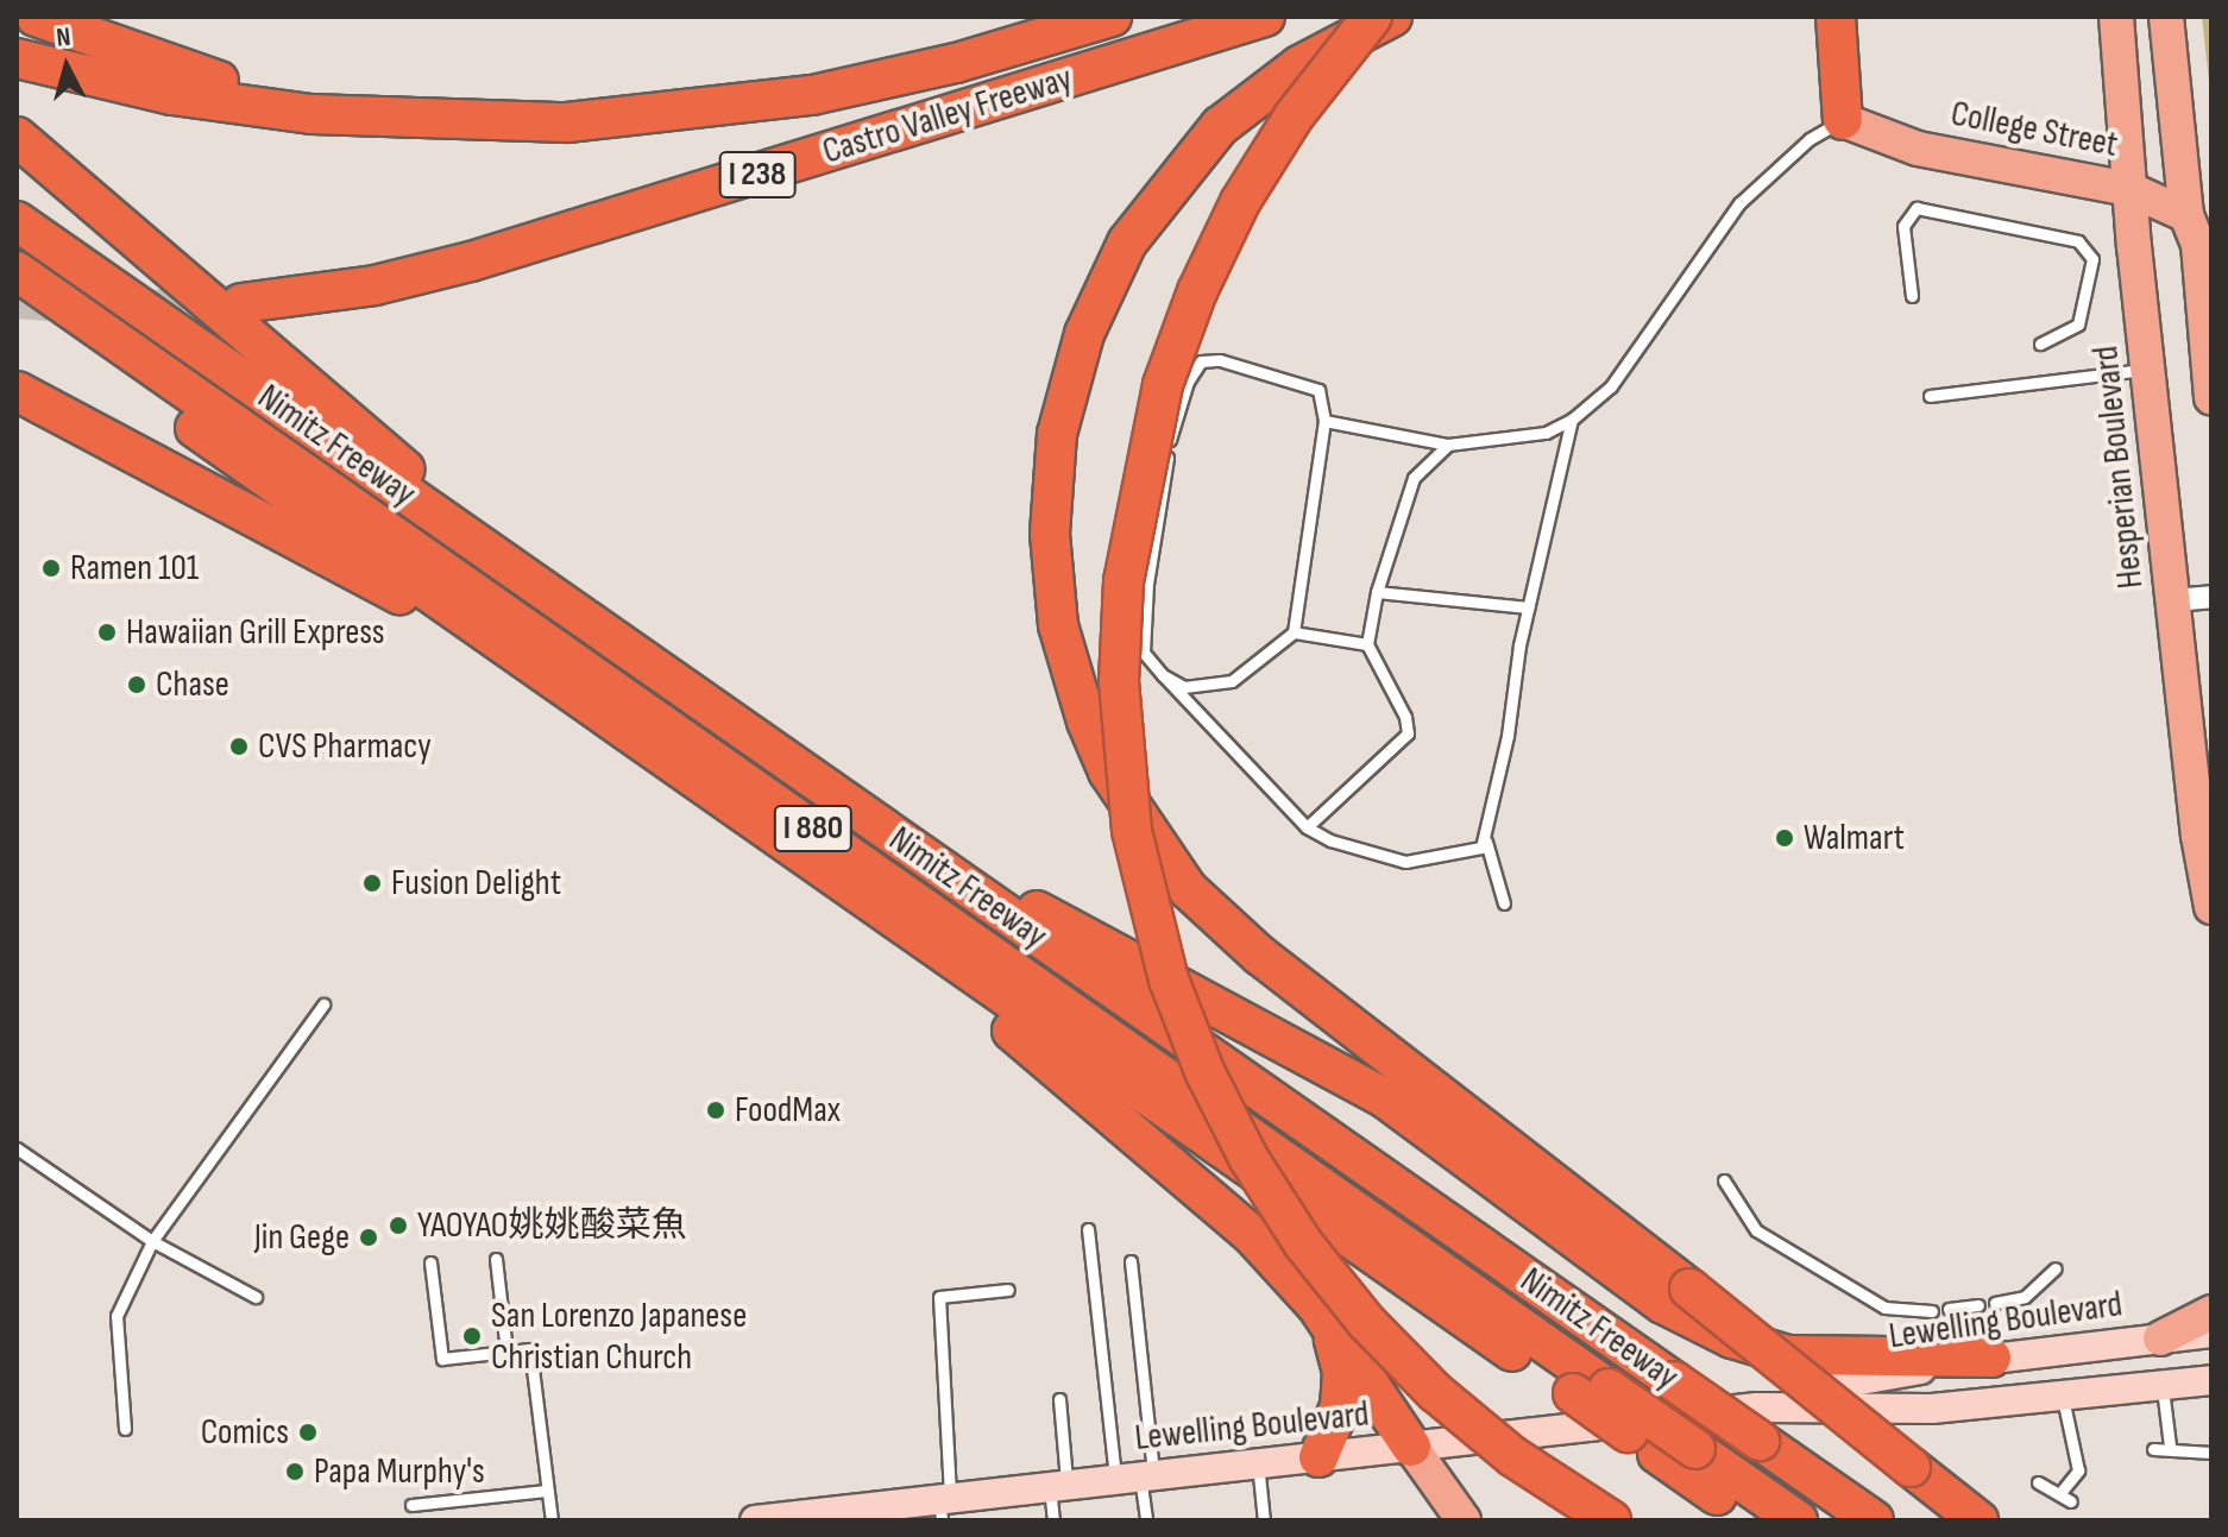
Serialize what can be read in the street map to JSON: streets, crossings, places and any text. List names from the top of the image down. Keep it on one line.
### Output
{"streets":{"highway":["Castro Valley Freeway","I 238","Nimitz Freeway","I 880"],"main road":["College Street","Hesperian Boulevard","Lewelling Boulevard"]},"crossings":[["College Street","Hesperian Boulevard"],["Nimitz Freeway","I 880"],["Nimitz Freeway","Lewelling Boulevard"]],"places":["Ramen 101","Hawaiian Grill Express","Chase","CVS Pharmacy","Walmart","Fusion Delight","FoodMax","YAOYAO姚姚酸菜魚","Jin Gege","San Lorenzo Japanese Christian Church","Comics","Papa Murphy's"],"north":"top"}
